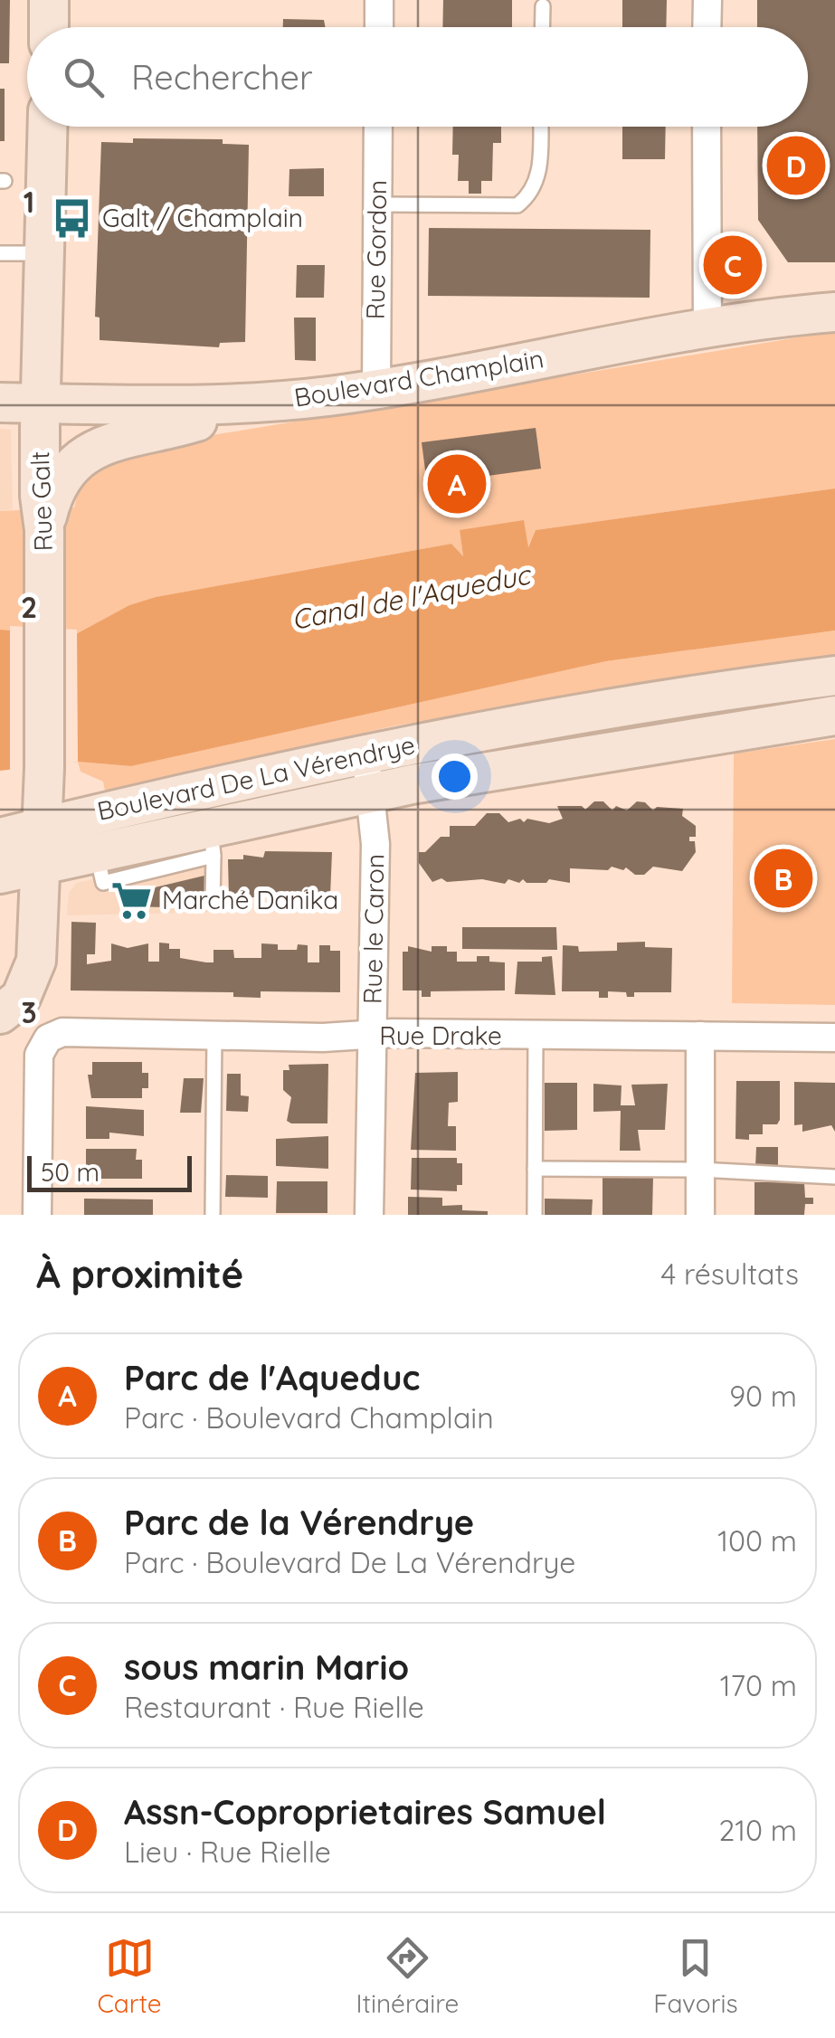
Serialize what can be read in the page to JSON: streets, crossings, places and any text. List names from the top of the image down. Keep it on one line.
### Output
{"streets":{"main road":["Boulevard Champlain","Rue Galt","Boulevard De La Vérendrye"],"street":["Rue Gordon","Rue le Caron","Rue Drake"]},"crossings":[["Rue Gordon","Boulevard Champlain"],["Boulevard Champlain","Rue Galt"],["Rue Galt","Boulevard De La Vérendrye"],["Boulevard De La Vérendrye","Rue le Caron"],["Rue le Caron","Rue Drake"]],"water":["Canal de l'Aqueduc"],"places":{"bus stop":["Galt / Champlain"],"supermarket":["Marché Danika"]},"scale_bar":"50 m","page":{"search":"Rechercher","pins":["D","C","A","B"],"scale":"50 m","heading":["À proximité","4 résultats"],"list":[{"mark":"A","name":"Parc de l'Aqueduc","note":"Parc · Boulevard Champlain","value":"90 m"},{"mark":"B","name":"Parc de la Vérendrye","note":"Parc · Boulevard De La Vérendrye","value":"100 m"},{"mark":"C","name":"sous marin Mario","note":"Restaurant · Rue Rielle","value":"170 m"},{"mark":"D","name":"Assn-Coproprietaires Samuel","note":"Lieu · Rue Rielle","value":"210 m"}],"nav":["Carte","Itinéraire","Favoris"]},"grid":{"rows":["1","2","3"]}}
